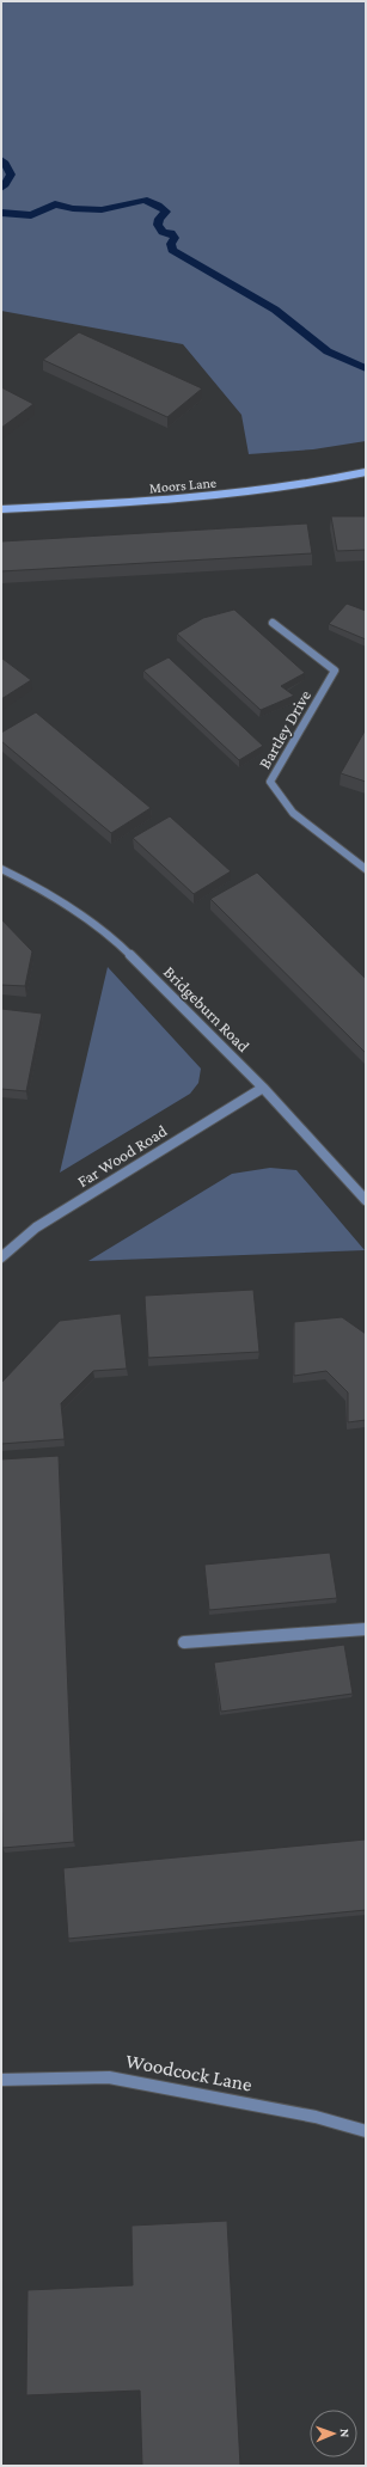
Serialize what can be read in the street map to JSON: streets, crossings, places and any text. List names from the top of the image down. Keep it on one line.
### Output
{"streets":{"street":["Moors Lane","Bartley Drive","Bridgeburn Road","Far Wood Road","Woodcock Lane"]},"crossings":[["Bridgeburn Road","Far Wood Road"]],"north":"right"}
